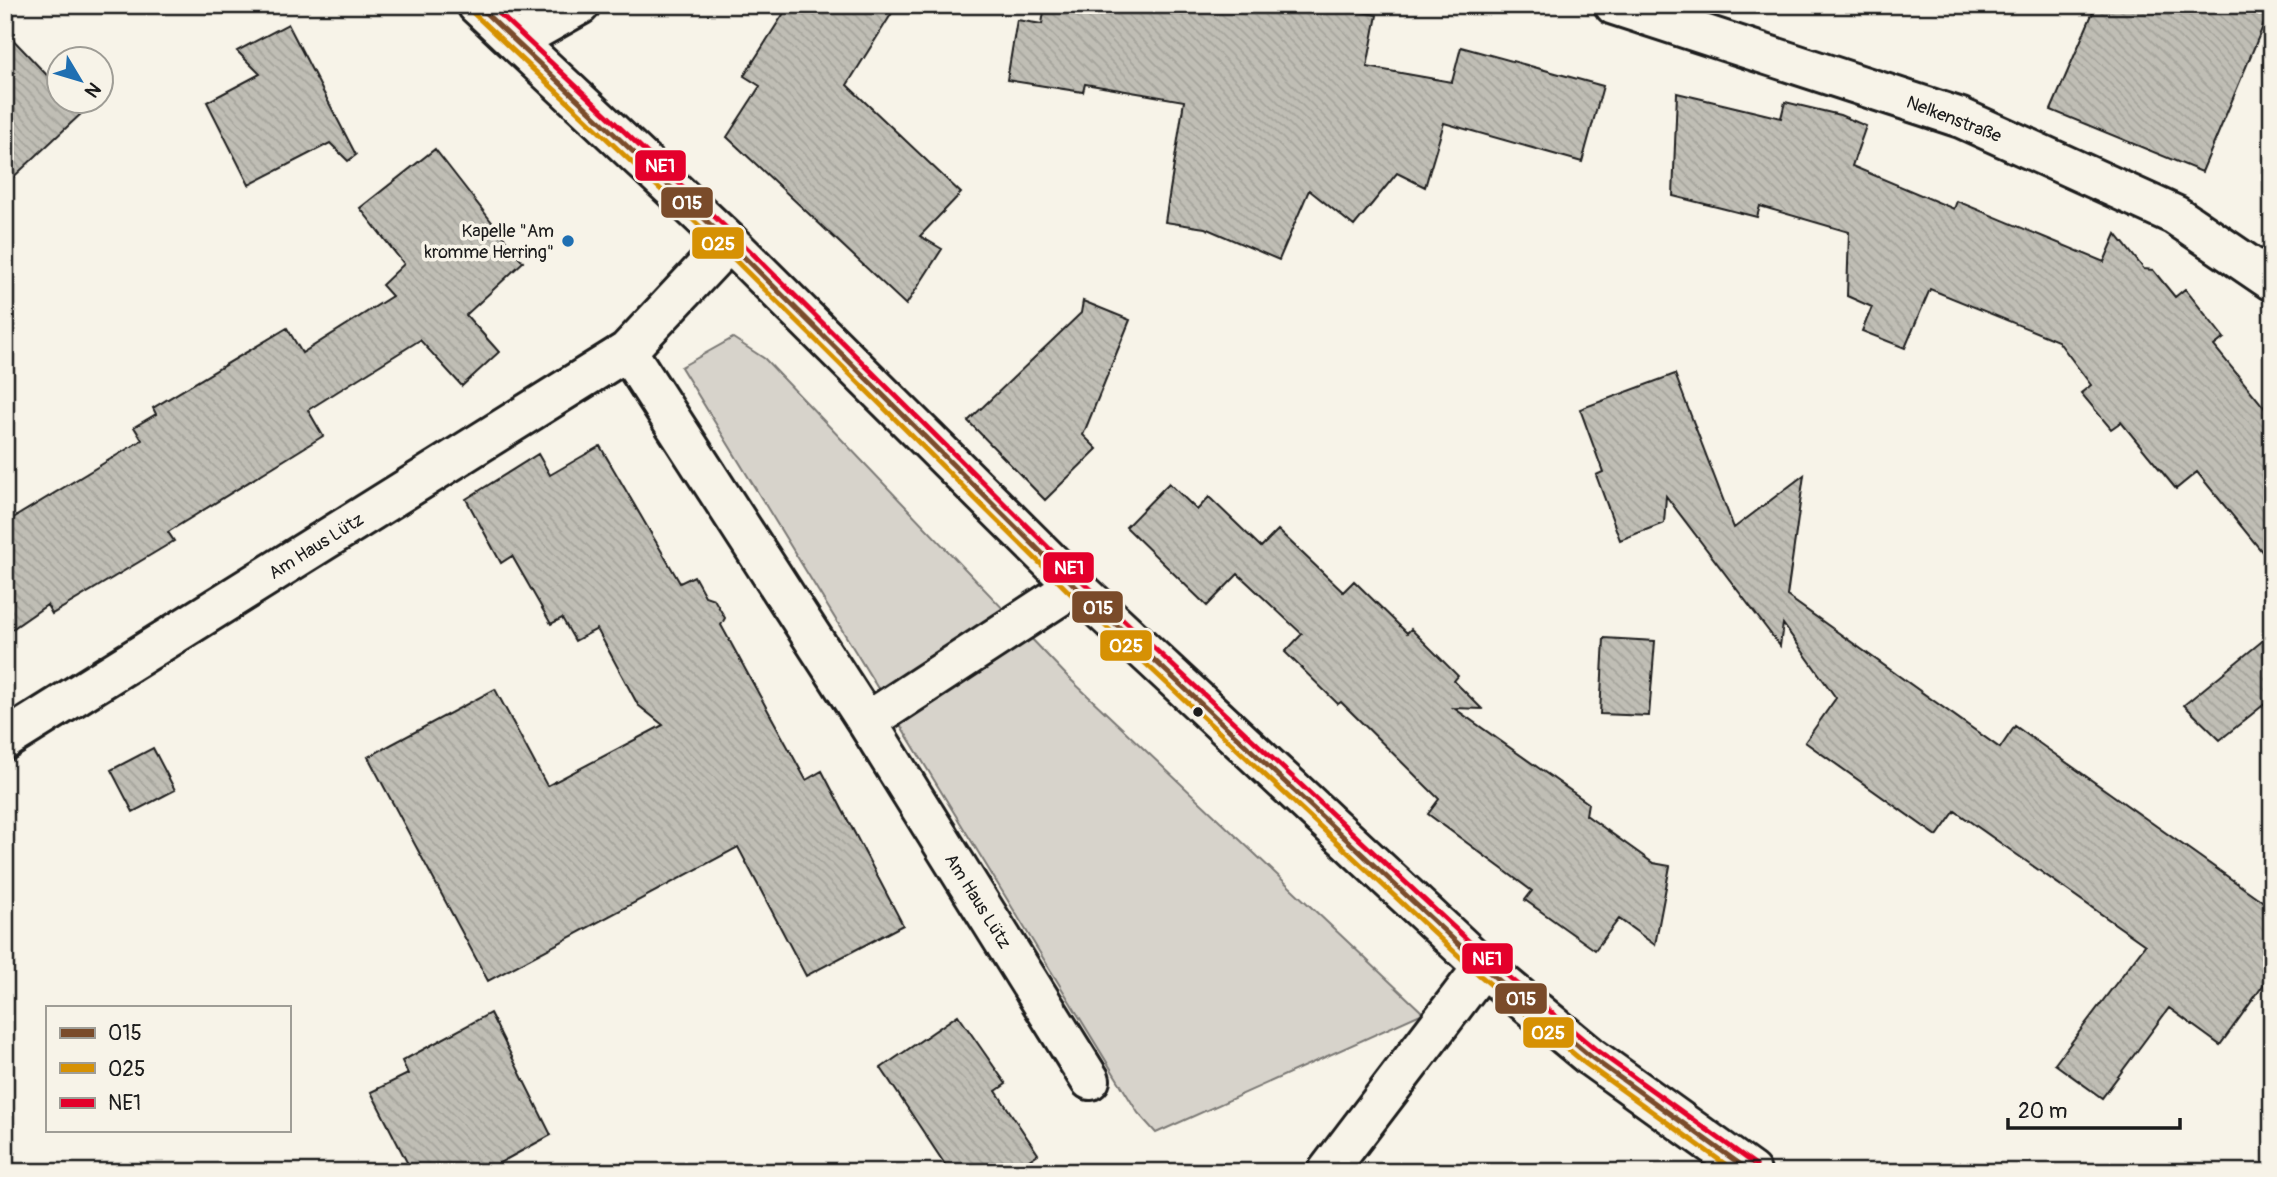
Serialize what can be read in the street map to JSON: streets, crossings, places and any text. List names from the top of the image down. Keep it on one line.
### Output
{"streets":{"street":["Nelkenstraße","Am Haus Lütz"]},"places":["Kapelle \"Am kromme Herring\""],"lines":["transit line 015","transit line NE1","transit line 025"],"legend":["015","025","NE1"],"scale_bar":"20 m","north":"bottom right"}
